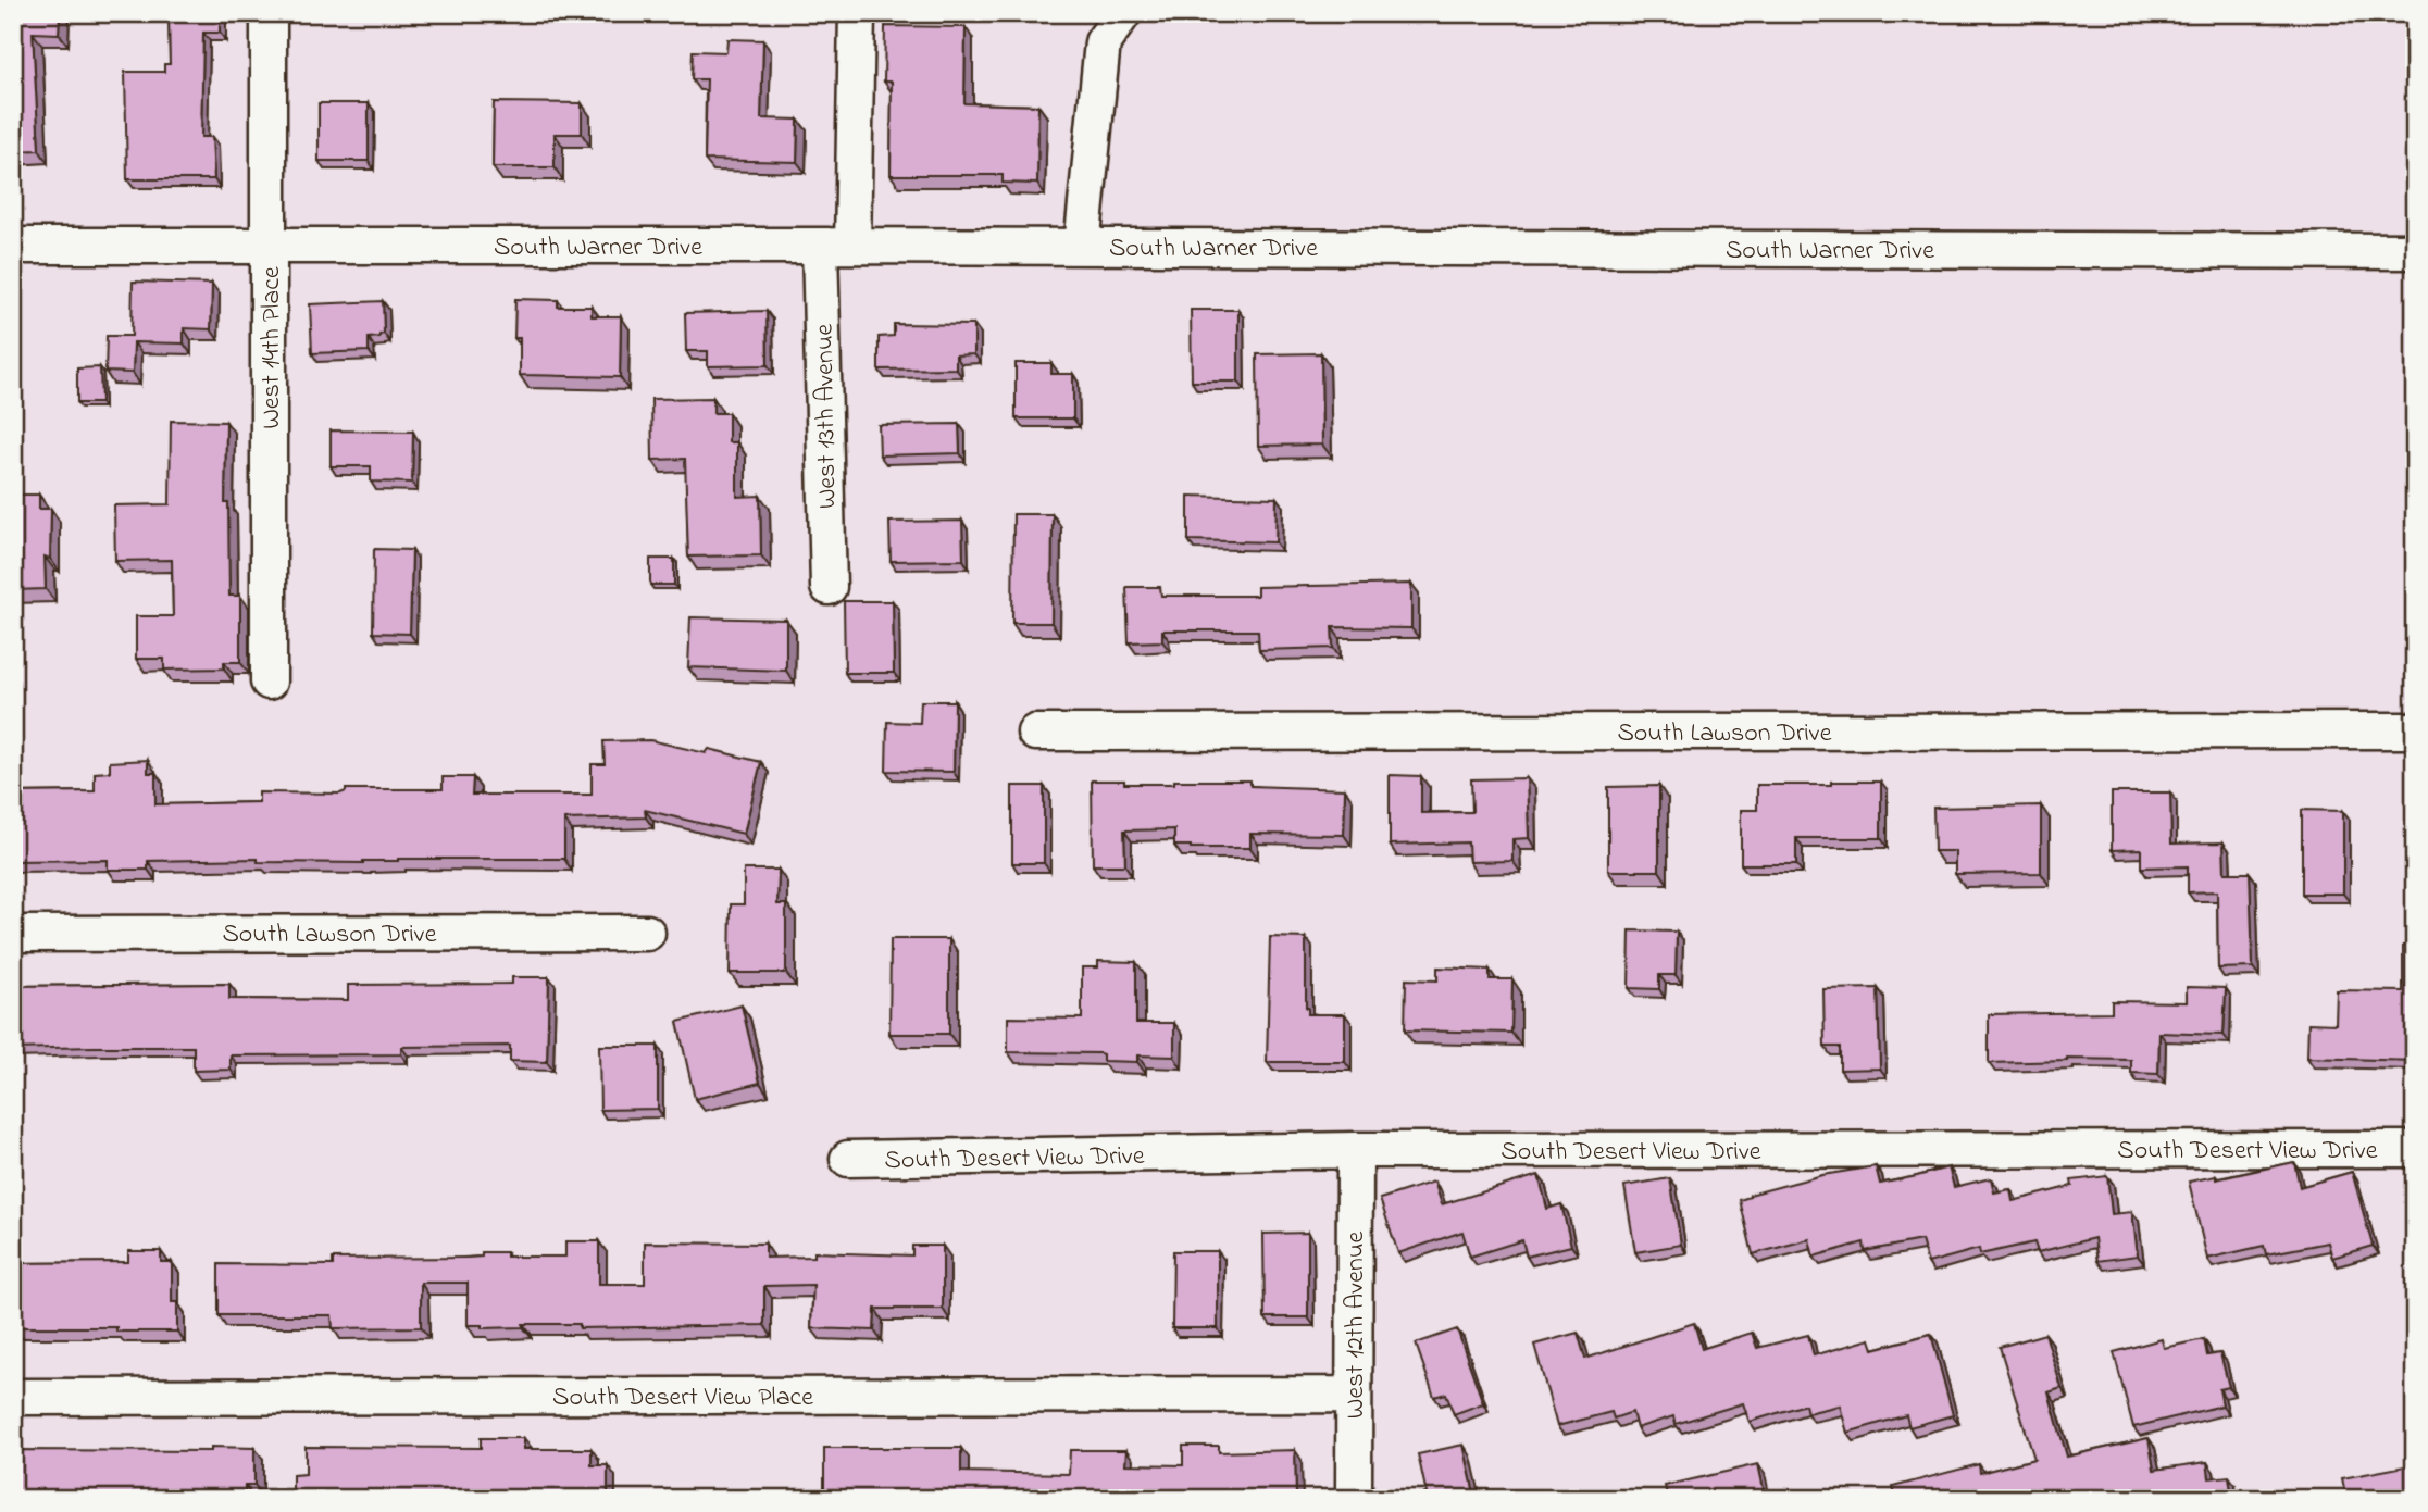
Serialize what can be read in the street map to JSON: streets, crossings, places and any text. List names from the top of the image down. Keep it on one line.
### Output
{"streets":{"street":["South Warner Drive","West 14th Place","West 13th Avenue","South Lawson Drive","South Desert View Drive","West 12th Avenue","South Desert View Place"]},"crossings":[["South Warner Drive","West 14th Place"],["South Warner Drive","West 13th Avenue"],["South Desert View Drive","West 12th Avenue"],["West 12th Avenue","South Desert View Place"]]}
